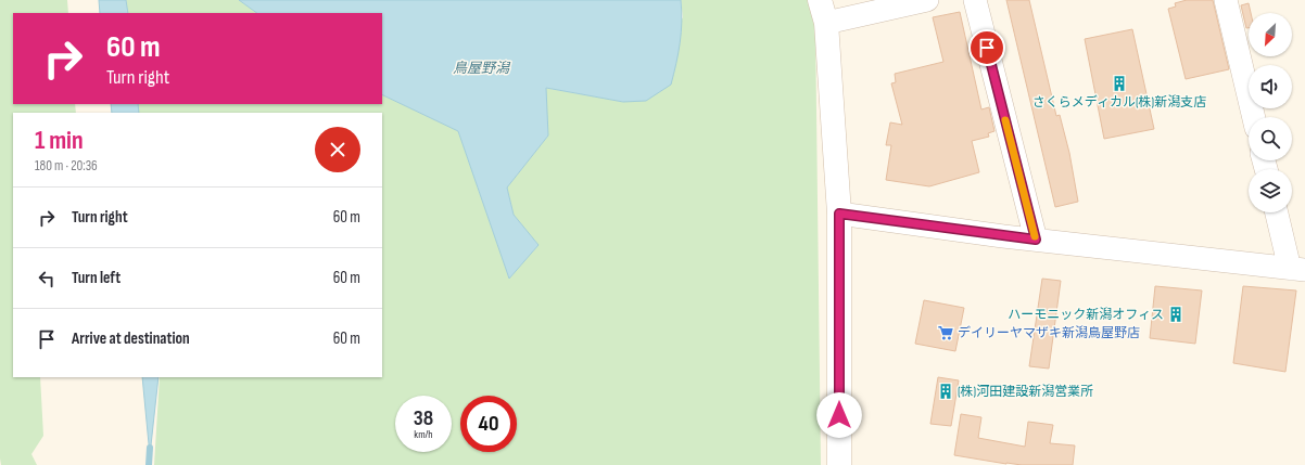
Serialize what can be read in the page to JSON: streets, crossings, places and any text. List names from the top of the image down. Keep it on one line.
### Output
{"water":["鳥屋野潟"],"places":{"building":["さくらメディカル(株)新潟支店","ハーモニック新潟オフィス","(株)河田建設新潟営業所"],"supermarket":["デイリーヤマザキ新潟鳥屋野店"]},"north":"bottom left","page":{"turn":["60 m","Turn right"],"heading":["1 min","180 m · 20:36"],"list":[{"name":"Turn right","value":"60 m"},{"name":"Turn left","value":"60 m"},{"name":"Arrive at destination","value":"60 m"}],"speed":"38 km/h","limit":"40"}}
